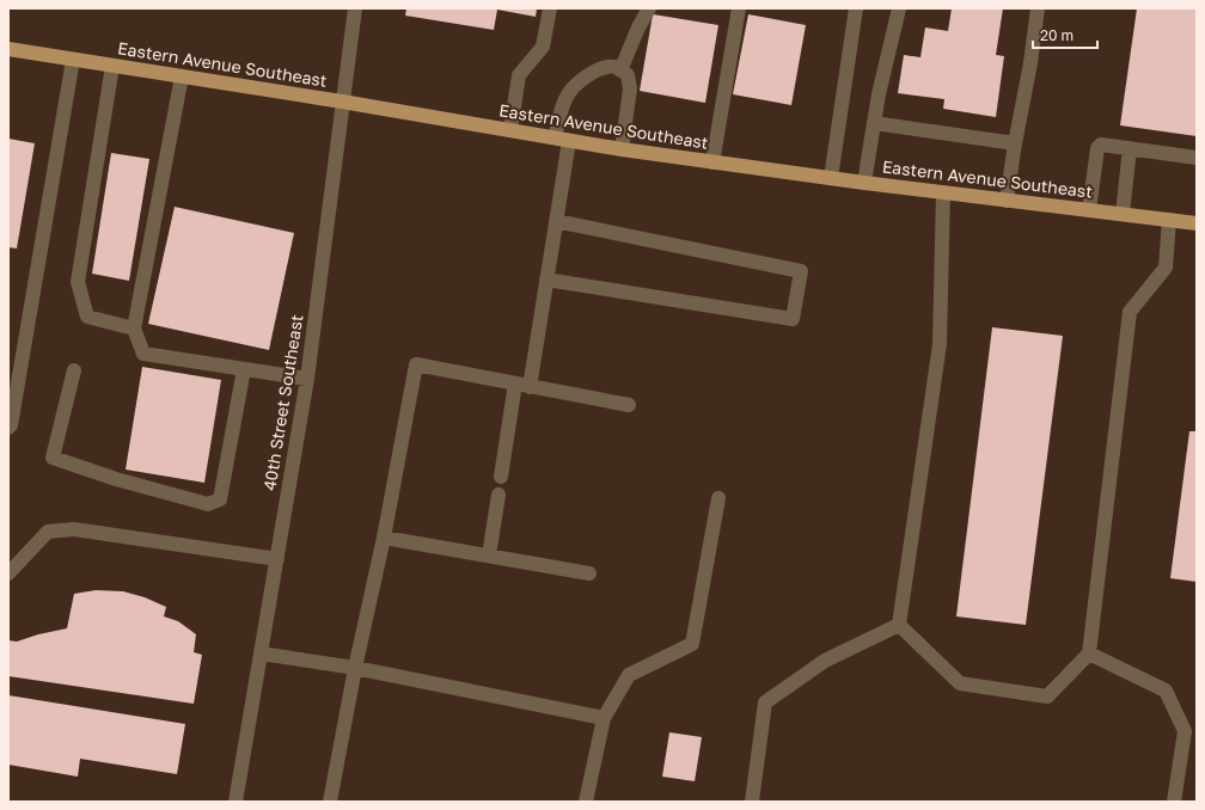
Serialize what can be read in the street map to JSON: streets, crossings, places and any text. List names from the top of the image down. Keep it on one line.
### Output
{"streets":{"main road":["Eastern Avenue Southeast"],"street":["40th Street Southeast"]},"crossings":[["Eastern Avenue Southeast","40th Street Southeast"]],"scale_bar":"20 m"}
